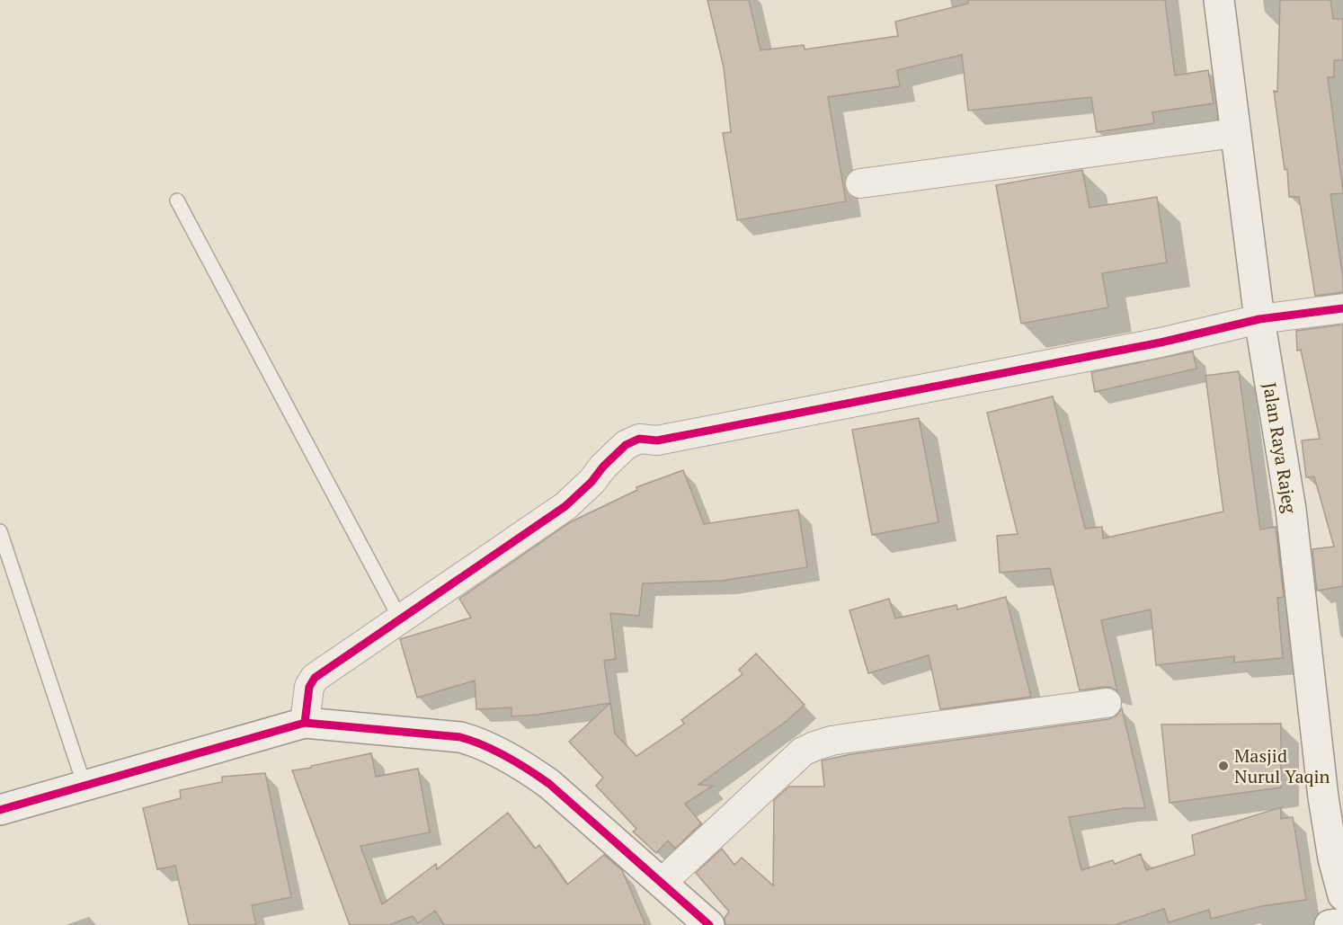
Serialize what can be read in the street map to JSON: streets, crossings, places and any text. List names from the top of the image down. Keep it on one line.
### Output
{"streets":{"main road":["Jalan Raya Rajeg"]},"places":["Masjid Nurul Yaqin"]}
